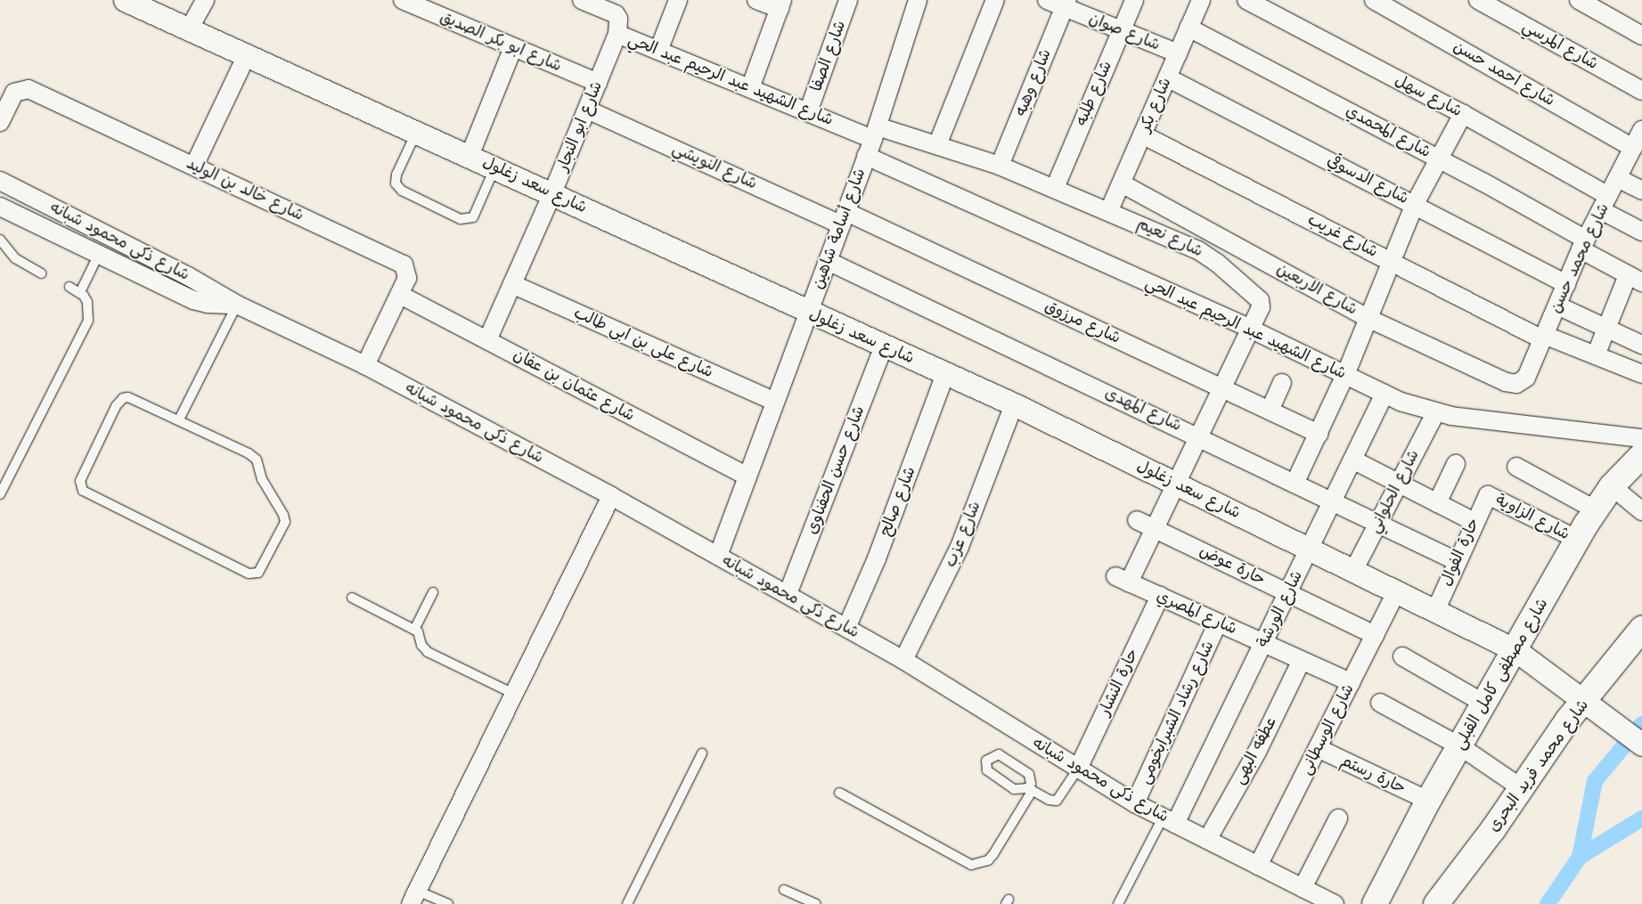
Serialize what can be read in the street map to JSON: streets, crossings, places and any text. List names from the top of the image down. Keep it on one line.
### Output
{"streets":{"main road":["شارع مصطفى كامل القبلى","شارع محمد فريد البحرى"],"street":["شارع صوان","شارع ابو بكر الصديق","شارع المرسي","شارع الصفا","شارع احمد حسن","شارع الشهيد عبد الرحيم عبد الحي","شارع وهبه","شارع طلبه","شارع سهل","شارع بكر","شارع ابو النجار","شارع المحمدي","شارع النويشي","شارع الدسوقي","شارع سعد زغلول","شارع خالد بن الوليد","شارع أسامة شاهين","شارع غريب","شارع نعيم","شارع ذكى محمود شبانه","شارع محمد حسن","شارع الاربعين","شارع مرزوق","شارع على بن ابى طالب","شارع عثمان بن عفان","شارع المهدى","شارع حسن الحفناوى","شارع الحلواني","شارع صالح","شارع الزاوية","شارع عزب","حارة الفوال","حارة عوض","شارع الورشة","شارع المصري","حارة النشار","شارع رشاد الشبرابخومى","شارع الوسطانى","عطفه البهى","حارة رستم"]},"crossings":[["شارع صوان","شارع وهبه"],["شارع صوان","شارع طلبه"],["شارع صوان","شارع بكر"],["شارع ابو بكر الصديق","شارع ابو النجار"],["شارع الصفا","شارع الشهيد عبد الرحيم عبد الحي"],["شارع احمد حسن","شارع محمد حسن"],["شارع الشهيد عبد الرحيم عبد الحي","شارع ابو النجار"],["شارع الشهيد عبد الرحيم عبد الحي","شارع أسامة شاهين"],["شارع الشهيد عبد الرحيم عبد الحي","شارع نعيم"],["شارع الشهيد عبد الرحيم عبد الحي","شارع الحلواني"],["شارع الشهيد عبد الرحيم عبد الحي","شارع الورشة"],["شارع وهبه","شارع نعيم"],["شارع طلبه","شارع نعيم"],["شارع سهل","شارع محمد حسن"],["شارع بكر","شارع المحمدي"],["شارع بكر","شارع الدسوقي"],["شارع بكر","شارع غريب"],["شارع بكر","شارع نعيم"],["شارع بكر","شارع الاربعين"],["شارع ابو النجار","شارع النويشي"],["شارع ابو النجار","شارع سعد زغلول"],["شارع ابو النجار","شارع على بن ابى طالب"],["شارع ابو النجار","شارع عثمان بن عفان"],["شارع المحمدي","شارع محمد حسن"],["شارع النويشي","شارع أسامة شاهين"],["شارع النويشي","شارع مرزوق"],["شارع الدسوقي","شارع محمد حسن"],["شارع سعد زغلول","شارع أسامة شاهين"],["شارع سعد زغلول","شارع نعيم"],["شارع سعد زغلول","شارع حسن الحفناوى"],["شارع سعد زغلول","شارع الحلواني"],["شارع سعد زغلول","شارع صالح"],["شارع سعد زغلول","شارع عزب"],["شارع سعد زغلول","حارة الفوال"],["شارع سعد زغلول","شارع الورشة"],["شارع سعد زغلول","شارع مصطفى كامل القبلى"],["شارع سعد زغلول","شارع الوسطانى"],["شارع سعد زغلول","شارع محمد فريد البحرى"],["شارع خالد بن الوليد","شارع ذكى محمود شبانه"],["شارع خالد بن الوليد","شارع عثمان بن عفان"],["شارع أسامة شاهين","شارع نعيم"],["شارع أسامة شاهين","شارع ذكى محمود شبانه"],["شارع أسامة شاهين","شارع مرزوق"],["شارع أسامة شاهين","شارع على بن ابى طالب"],["شارع أسامة شاهين","شارع عثمان بن عفان"],["شارع أسامة شاهين","شارع المهدى"],["شارع غريب","شارع محمد حسن"],["شارع نعيم","شارع مرزوق"],["شارع نعيم","شارع المهدى"],["شارع نعيم","حارة عوض"],["شارع نعيم","شارع المصري"],["شارع ذكى محمود شبانه","شارع حسن الحفناوى"],["شارع ذكى محمود شبانه","شارع صالح"],["شارع ذكى محمود شبانه","شارع عزب"],["شارع ذكى محمود شبانه","شارع الورشة"],["شارع ذكى محمود شبانه","حارة النشار"],["شارع ذكى محمود شبانه","شارع رشاد الشبرابخومى"],["شارع ذكى محمود شبانه","شارع الوسطانى"],["شارع ذكى محمود شبانه","عطفه البهى"],["شارع محمد حسن","شارع الاربعين"],["شارع المهدى","شارع الحلواني"],["شارع المهدى","حارة الفوال"],["شارع المهدى","شارع الورشة"],["شارع الزاوية","حارة الفوال"],["شارع الزاوية","شارع مصطفى كامل القبلى"],["حارة عوض","شارع الورشة"],["حارة عوض","شارع الوسطانى"],["شارع الورشة","شارع المصري"],["شارع المصري","حارة النشار"],["شارع المصري","شارع رشاد الشبرابخومى"],["شارع المصري","شارع الوسطانى"],["شارع المصري","عطفه البهى"],["شارع مصطفى كامل القبلى","حارة رستم"],["شارع الوسطانى","حارة رستم"]]}
